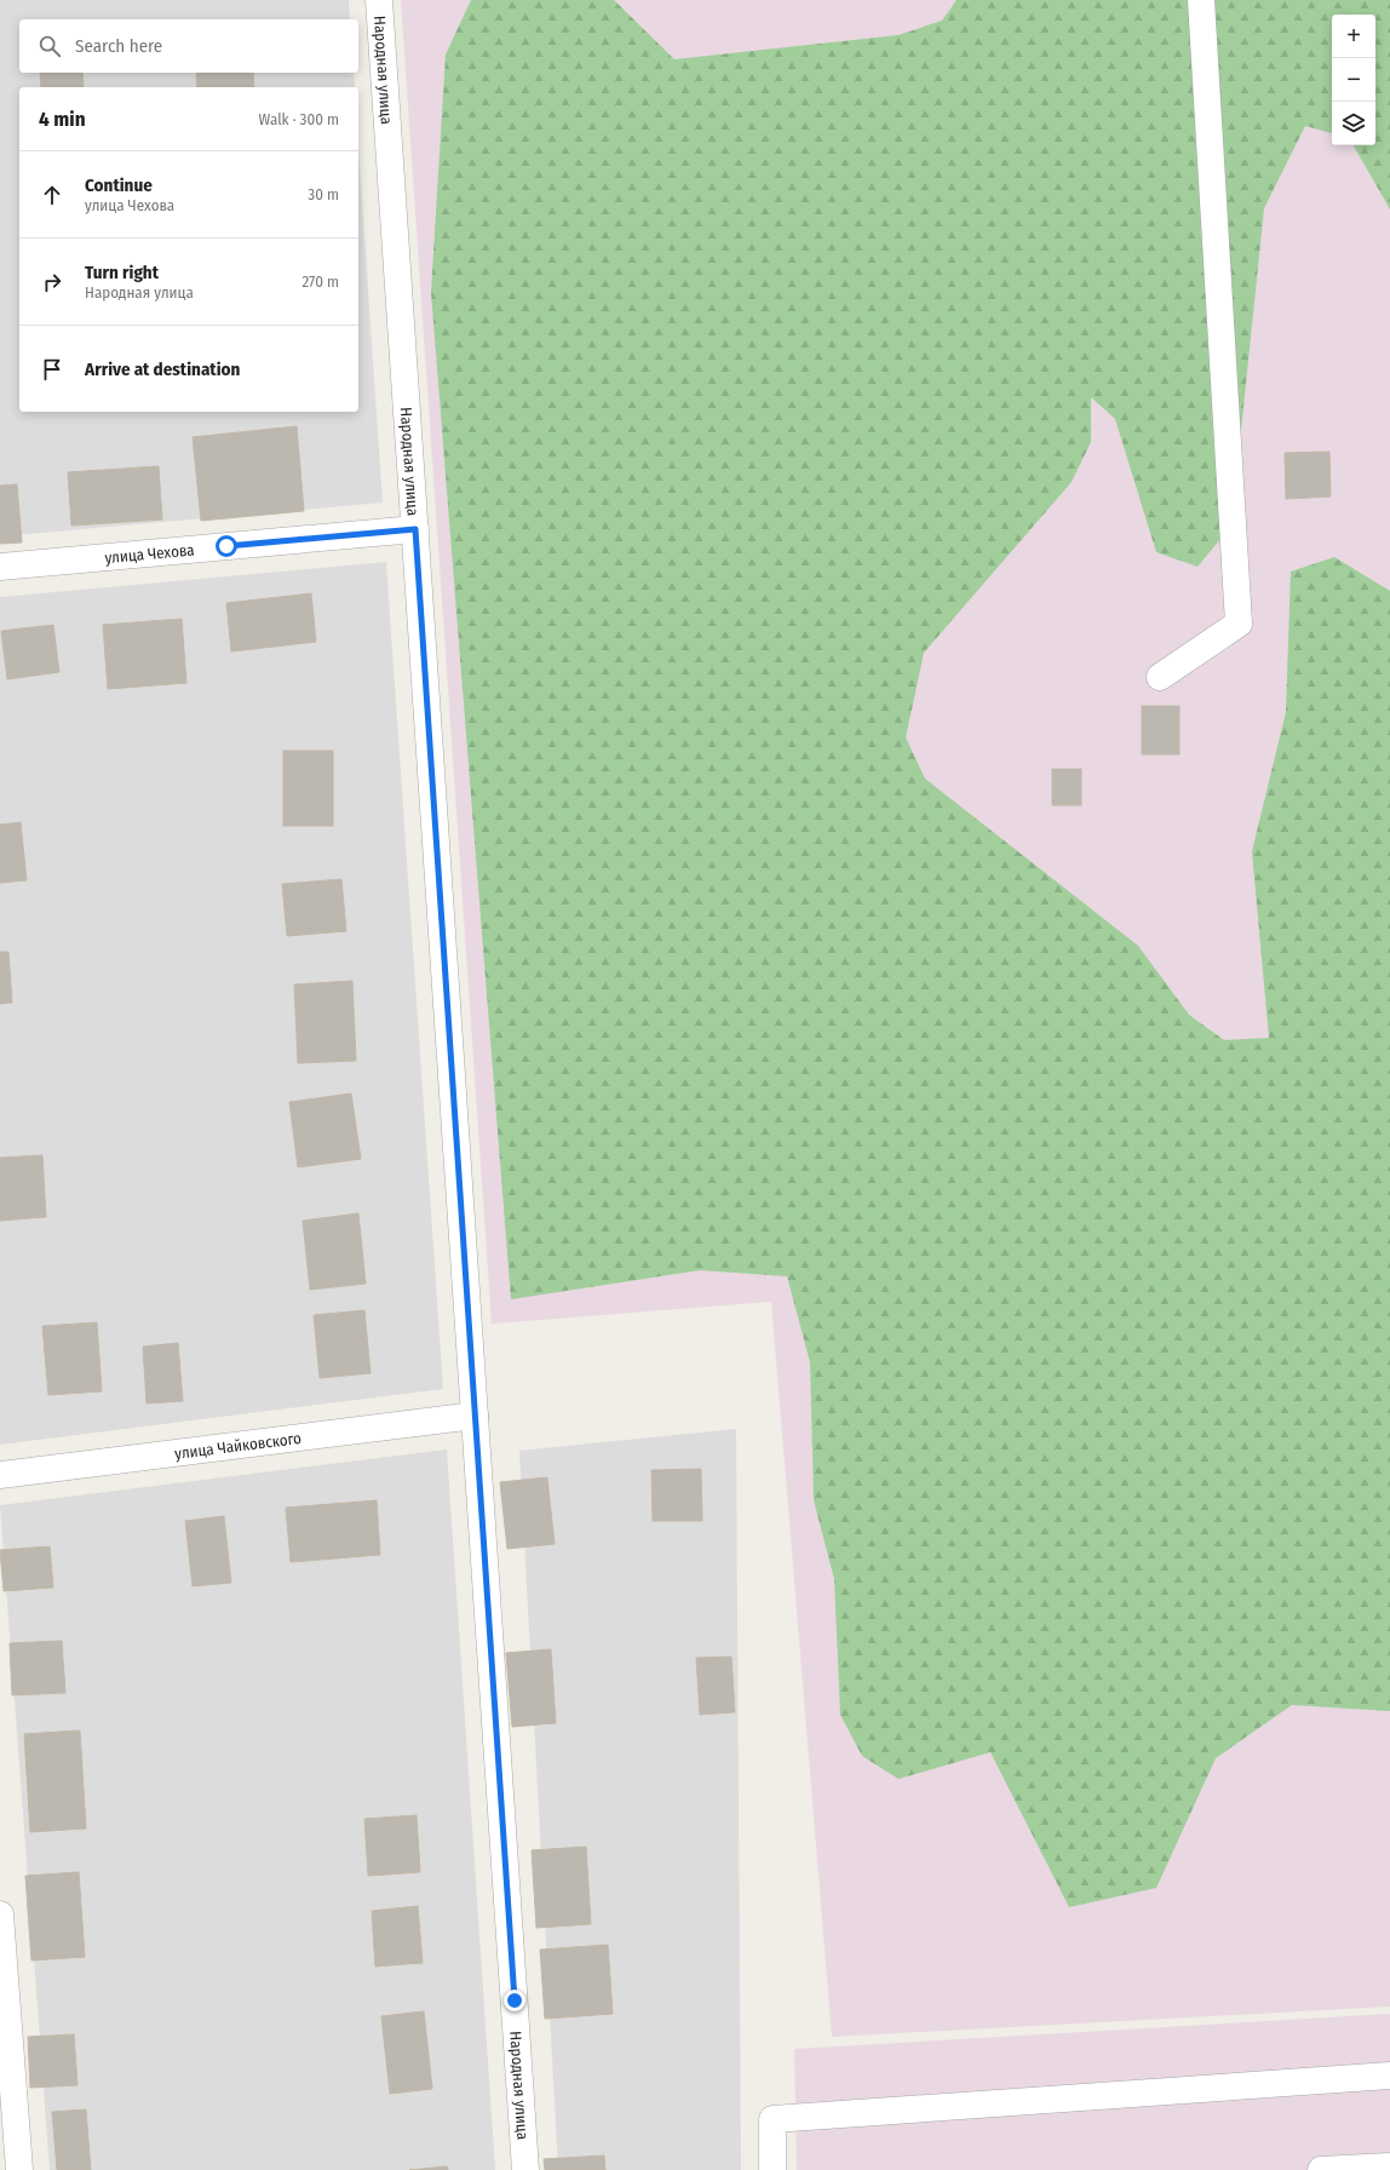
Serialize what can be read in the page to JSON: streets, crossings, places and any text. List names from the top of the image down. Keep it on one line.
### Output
{"streets":{"street":["Народная улица","улица Чехова","улица Чайковского"]},"crossings":[["Народная улица","улица Чехова"],["Народная улица","улица Чайковского"]],"page":{"map_buttons":["+","−"],"search":"Search here","heading":["4 min","Walk · 300 m"],"list":[["Continue","улица Чехова","30 m"],["Turn right","Народная улица","270 m"],"Arrive at destination"]}}
